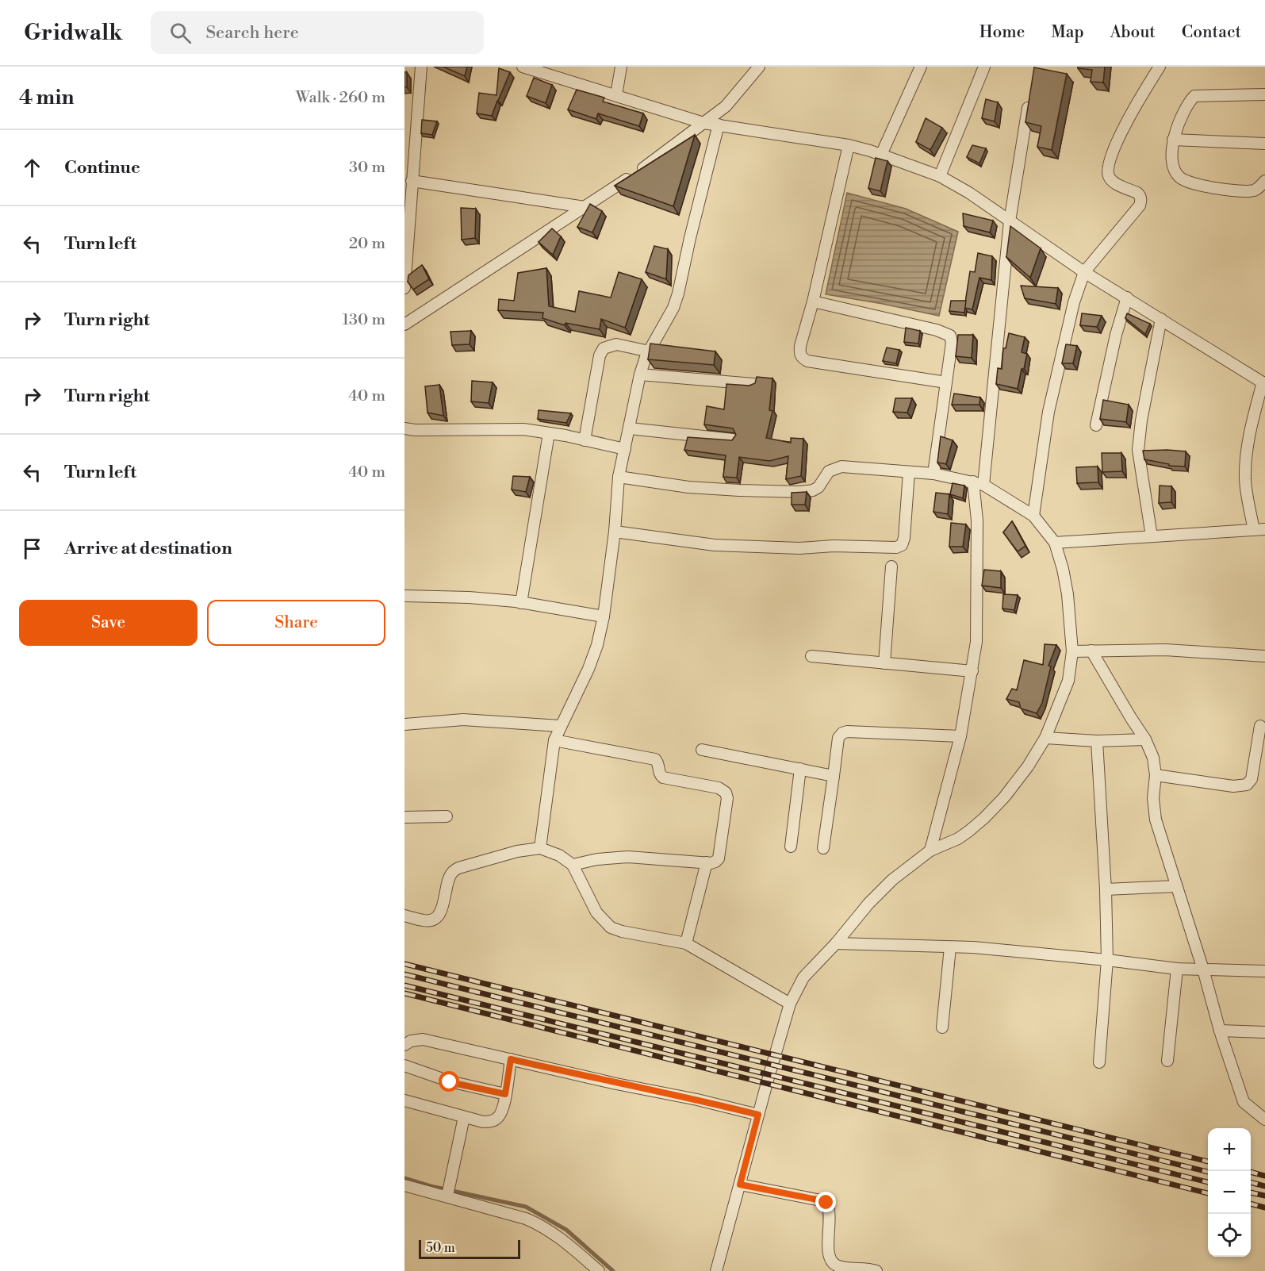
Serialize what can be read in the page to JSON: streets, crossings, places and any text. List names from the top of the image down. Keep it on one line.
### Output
{"scale_bar":"50 m","page":{"header":"Gridwalk","search":"Search here","nav":["Home","Map","About","Contact"],"heading":["4 min","Walk · 260 m"],"list":[["Continue","30 m"],["Turn left","20 m"],["Turn right","130 m"],["Turn right","40 m"],["Turn left","40 m"],"Arrive at destination"],"buttons":["Save","Share"],"map_buttons":["+","−"],"scale":"50 m"}}
